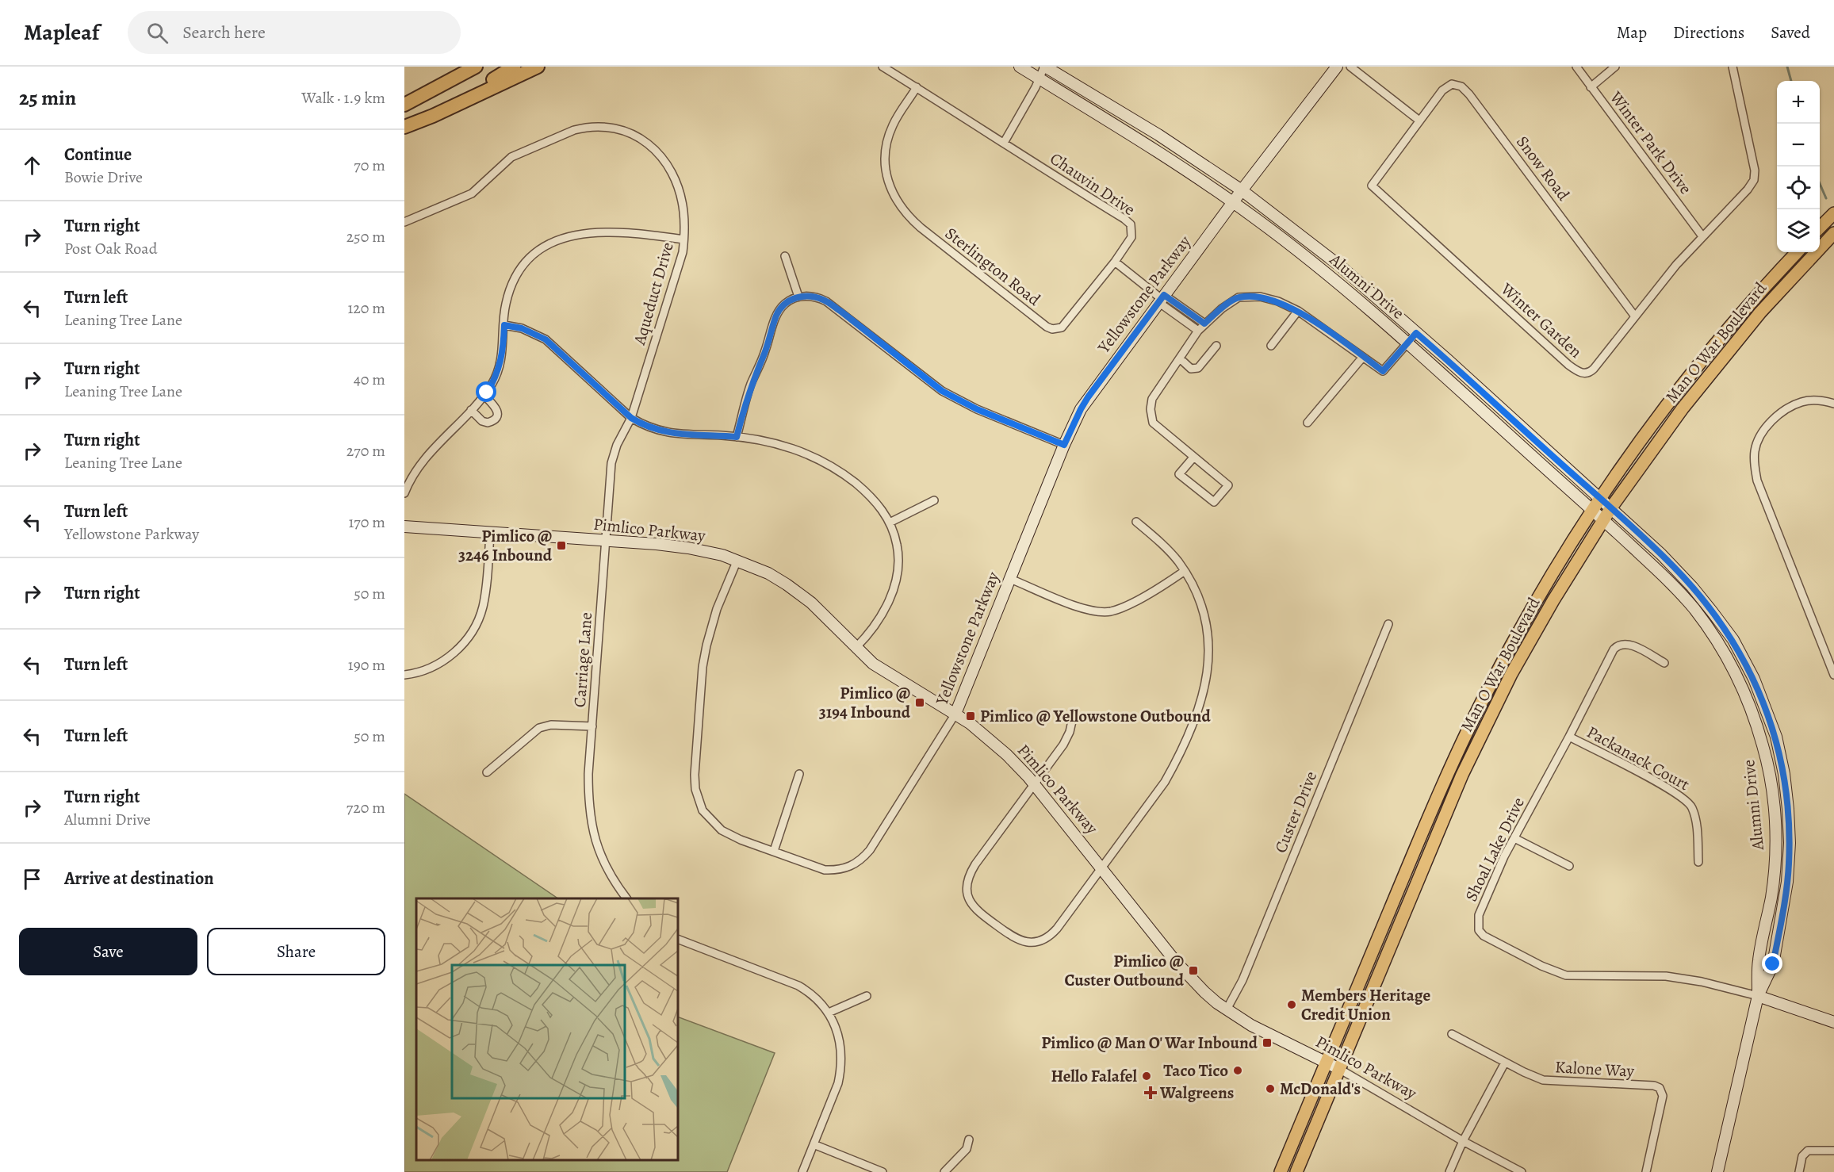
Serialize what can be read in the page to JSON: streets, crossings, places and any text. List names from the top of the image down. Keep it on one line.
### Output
{"streets":{"main road":["Man O War Boulevard"],"street":["Winter Park Drive","Snow Road","Chauvin Drive","Sterlington Road","Alumni Drive","Aqueduct Drive","Yellowstone Parkway","Winter Garden","Pimlico Parkway","Carriage Lane","Packanack Court","Custer Drive","Shoal Lake Drive","Kalone Way"]},"crossings":[["Winter Park Drive","Winter Garden"],["Snow Road","Winter Garden"],["Chauvin Drive","Sterlington Road"],["Alumni Drive","Yellowstone Parkway"],["Alumni Drive","Man O War Boulevard"],["Alumni Drive","Shoal Lake Drive"],["Aqueduct Drive","Carriage Lane"],["Yellowstone Parkway","Pimlico Parkway"],["Man O War Boulevard","Pimlico Parkway"],["Pimlico Parkway","Carriage Lane"],["Pimlico Parkway","Custer Drive"],["Packanack Court","Shoal Lake Drive"]],"places":{"transit":["Pimlico @ 3246 Inbound","Pimlico @ 3194 Inbound","Pimlico @ Yellowstone Outbound","Pimlico @ Custer Outbound","Pimlico @ Man O' War Inbound"],"other":["Members Heritage Credit Union","Taco Tico","Hello Falafel","McDonald's"],"health":["Walgreens"]},"page":{"header":"Mapleaf","search":"Search here","nav":["Map","Directions","Saved"],"heading":["25 min","Walk · 1.9 km"],"map_buttons":["+","−"],"list":[["Continue","Bowie Drive","70 m"],["Turn right","Post Oak Road","250 m"],["Turn left","Leaning Tree Lane","120 m"],["Turn right","Leaning Tree Lane","40 m"],["Turn right","Leaning Tree Lane","270 m"],["Turn left","Yellowstone Parkway","170 m"],["Turn right","50 m"],["Turn left","190 m"],["Turn left","50 m"],["Turn right","Alumni Drive","720 m"],"Arrive at destination"],"buttons":["Save","Share"]}}
